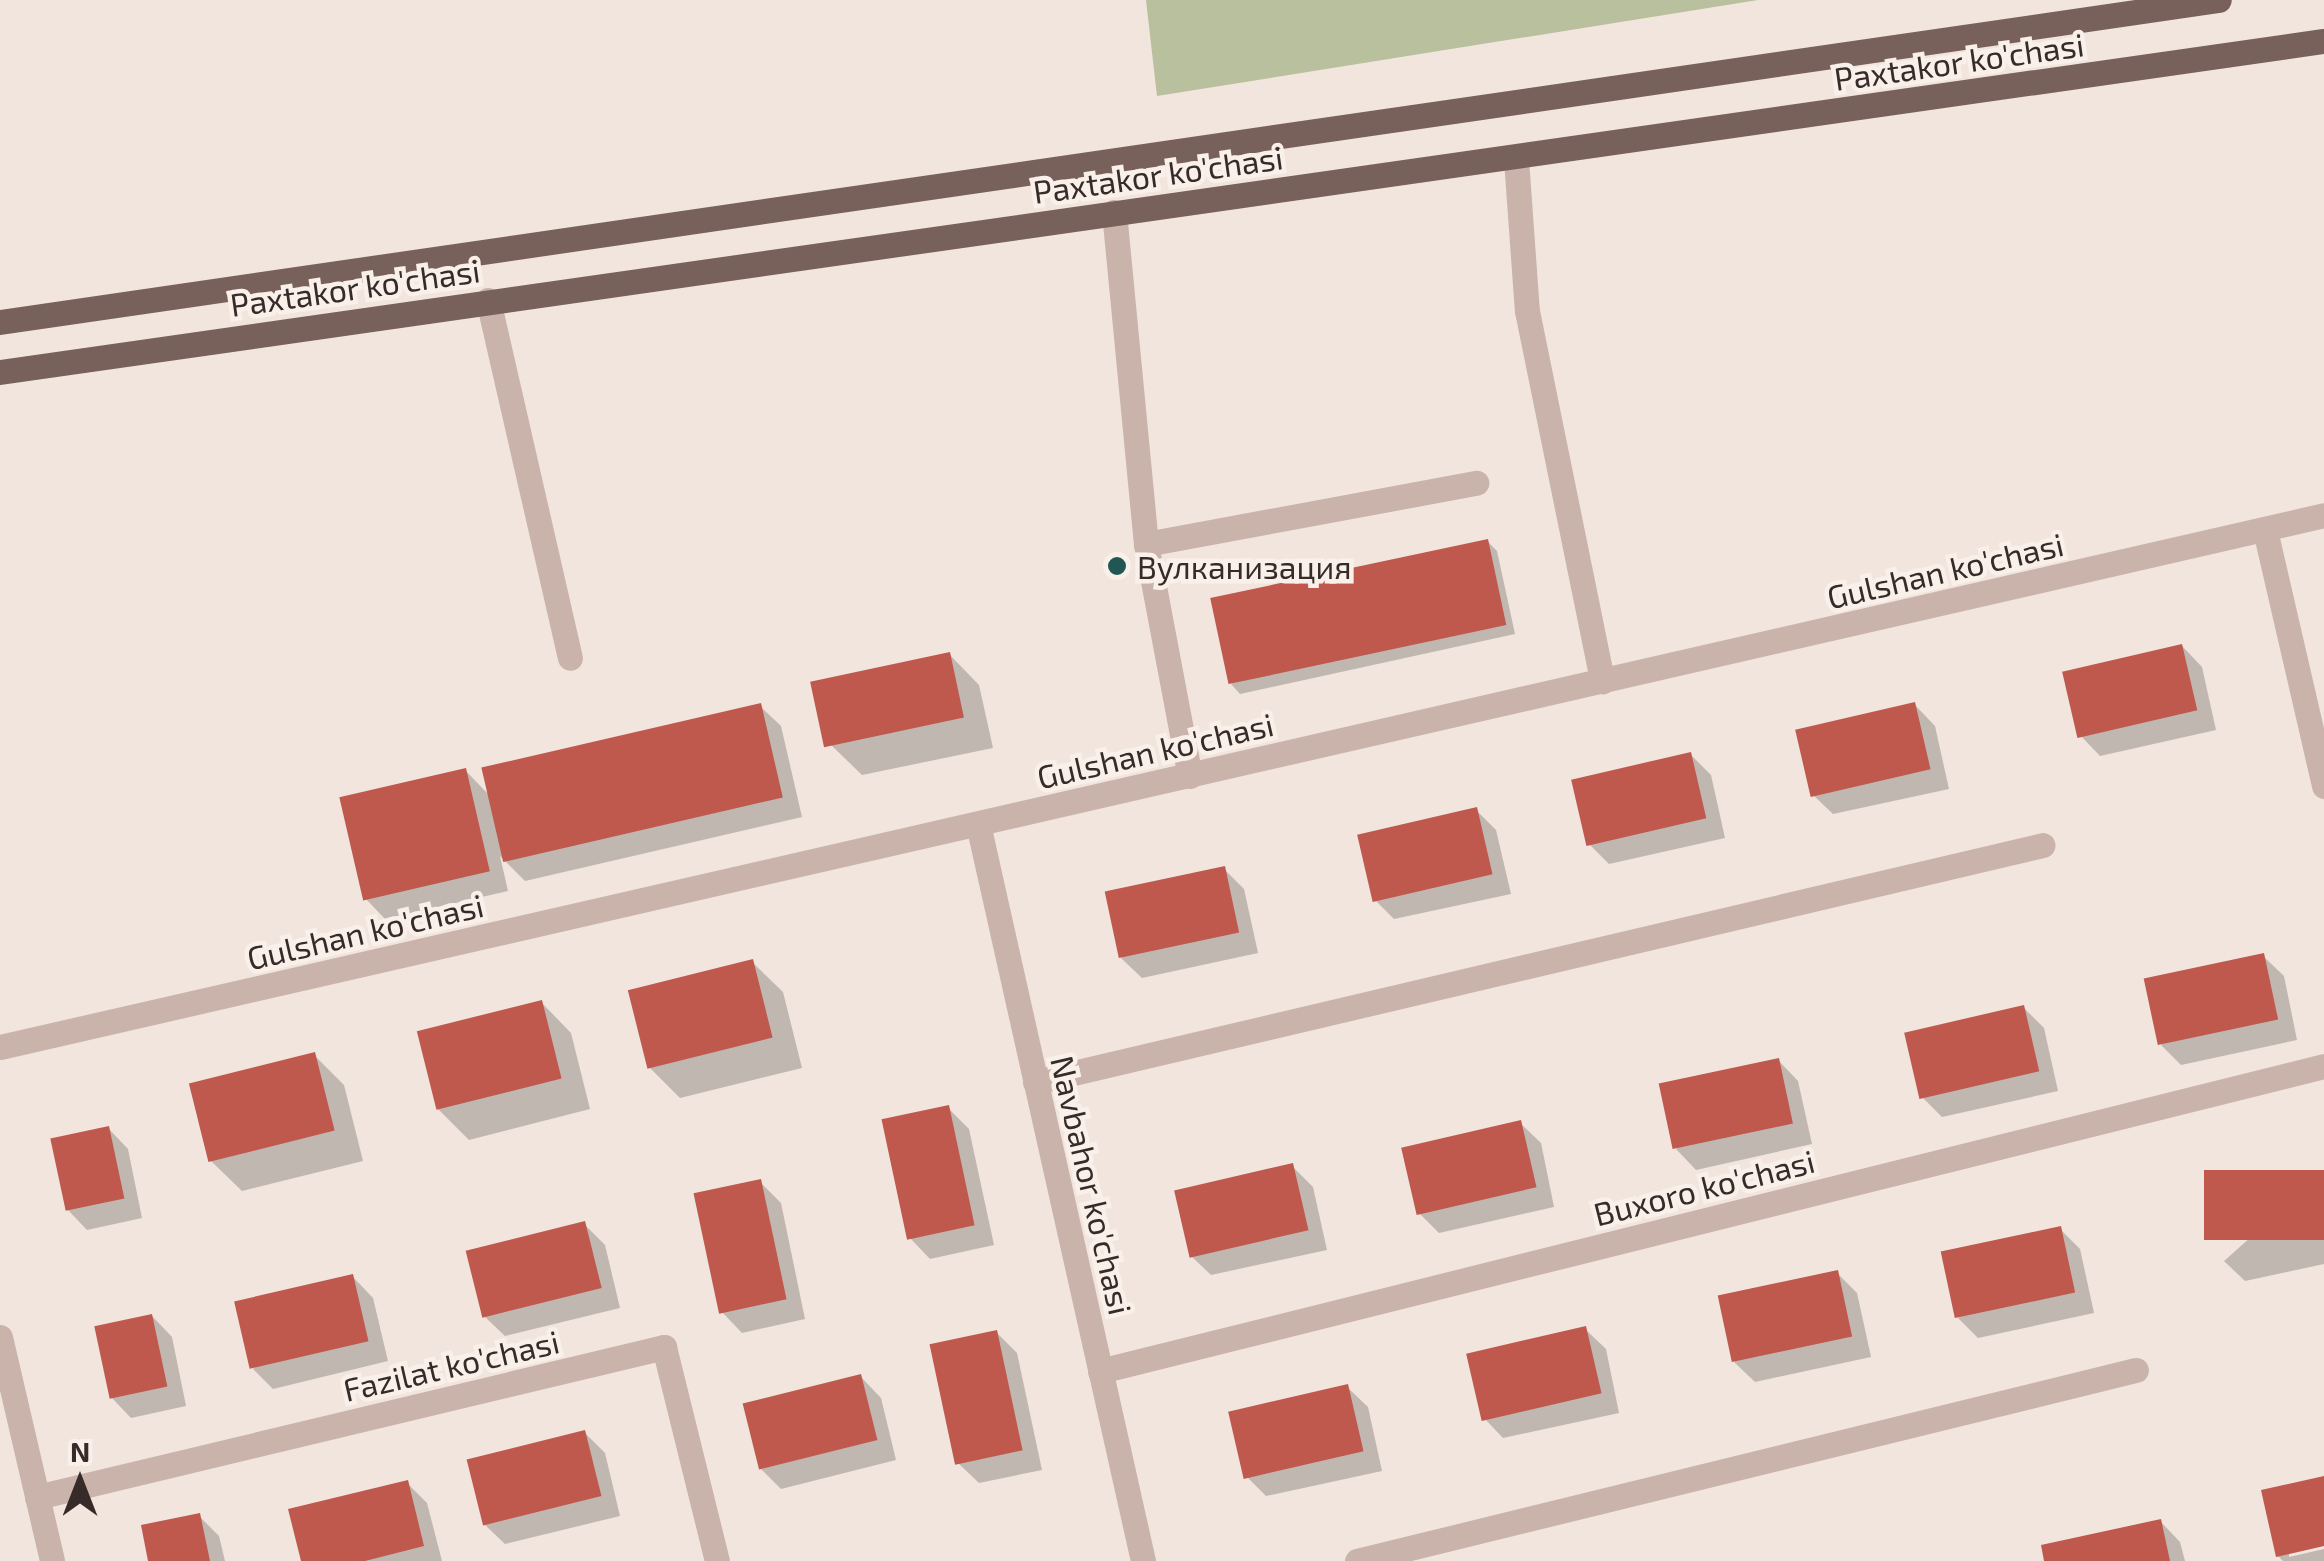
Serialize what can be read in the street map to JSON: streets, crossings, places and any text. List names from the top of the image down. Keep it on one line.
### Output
{"streets":{"main road":["Paxtakor ko'chasi"],"street":["Gulshan ko'chasi","Navbahor ko'chasi","Buxoro ko'chasi","Fazilat ko'chasi"]},"crossings":[["Gulshan ko'chasi","Navbahor ko'chasi"],["Navbahor ko'chasi","Buxoro ko'chasi"]],"places":["Вулканизация"],"north":"top"}
